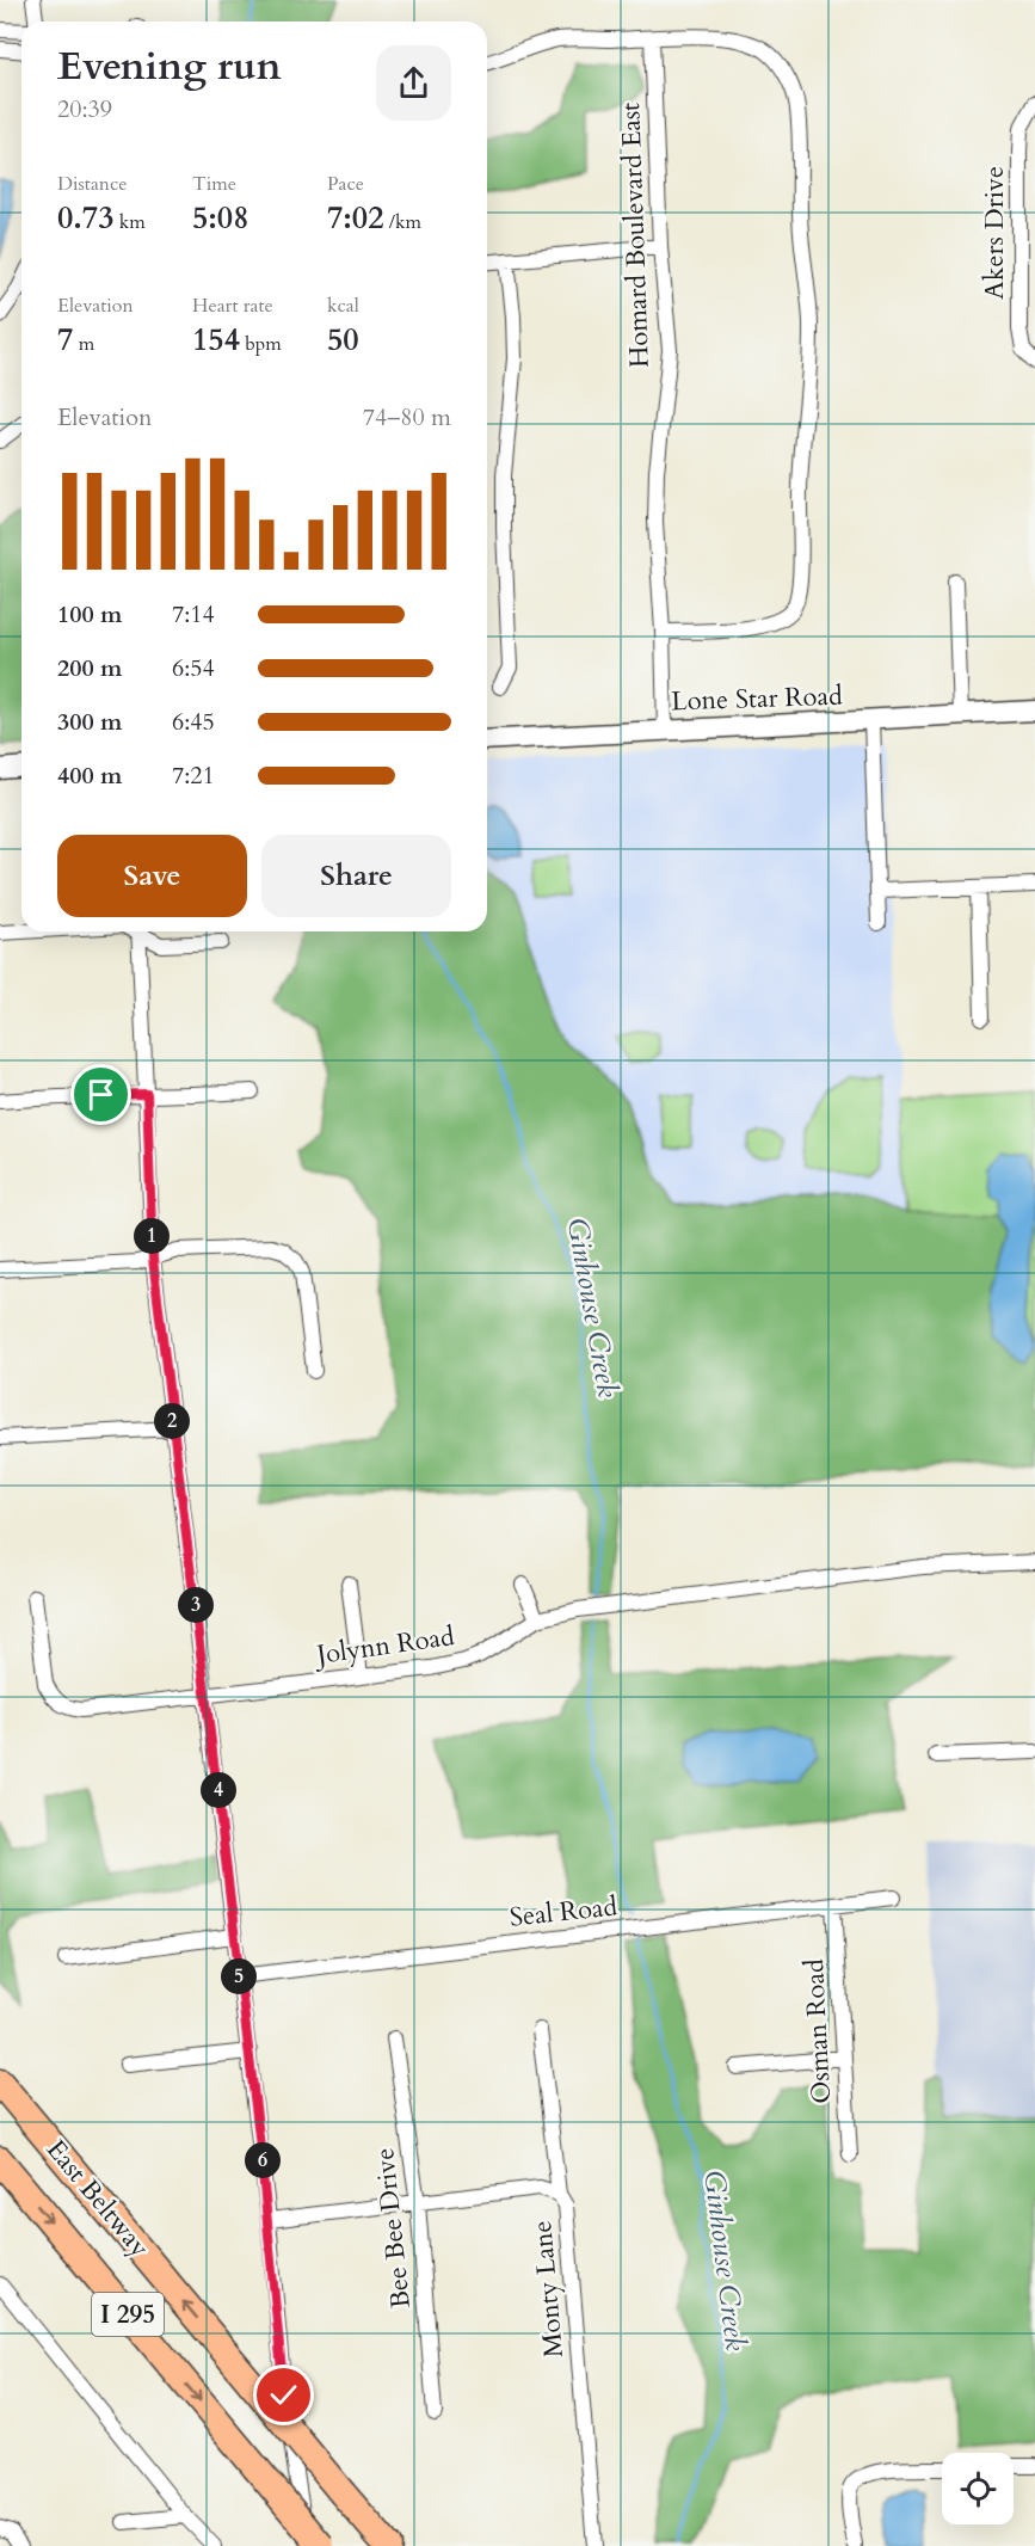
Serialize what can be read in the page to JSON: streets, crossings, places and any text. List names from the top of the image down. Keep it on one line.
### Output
{"streets":{"highway":["East Beltway","I 295"],"street":["Akers Drive","Homard Boulevard East","Lone Star Road","Jolynn Road","Seal Road","Osman Road","Bee Bee Drive","Monty Lane"]},"crossings":[["Homard Boulevard East","Lone Star Road"],["Seal Road","Osman Road"]],"water":["Ginhouse Creek"],"page":{"heading":["Evening run","20:39"],"stats":[["Distance","0.73 km"],["Time","5:08"],["Pace","7:02 /km"],["Elevation","7 m"],["Heart rate","154 bpm"],["kcal","50"]],"chart":["Elevation","74–80 m"],"list":[{"name":"100 m","note":"7:14"},{"name":"200 m","note":"6:54"},{"name":"300 m","note":"6:45"},{"name":"400 m","note":"7:21"}],"buttons":["Save","Share"],"pins":["1","2","3","4","5","6"]}}
